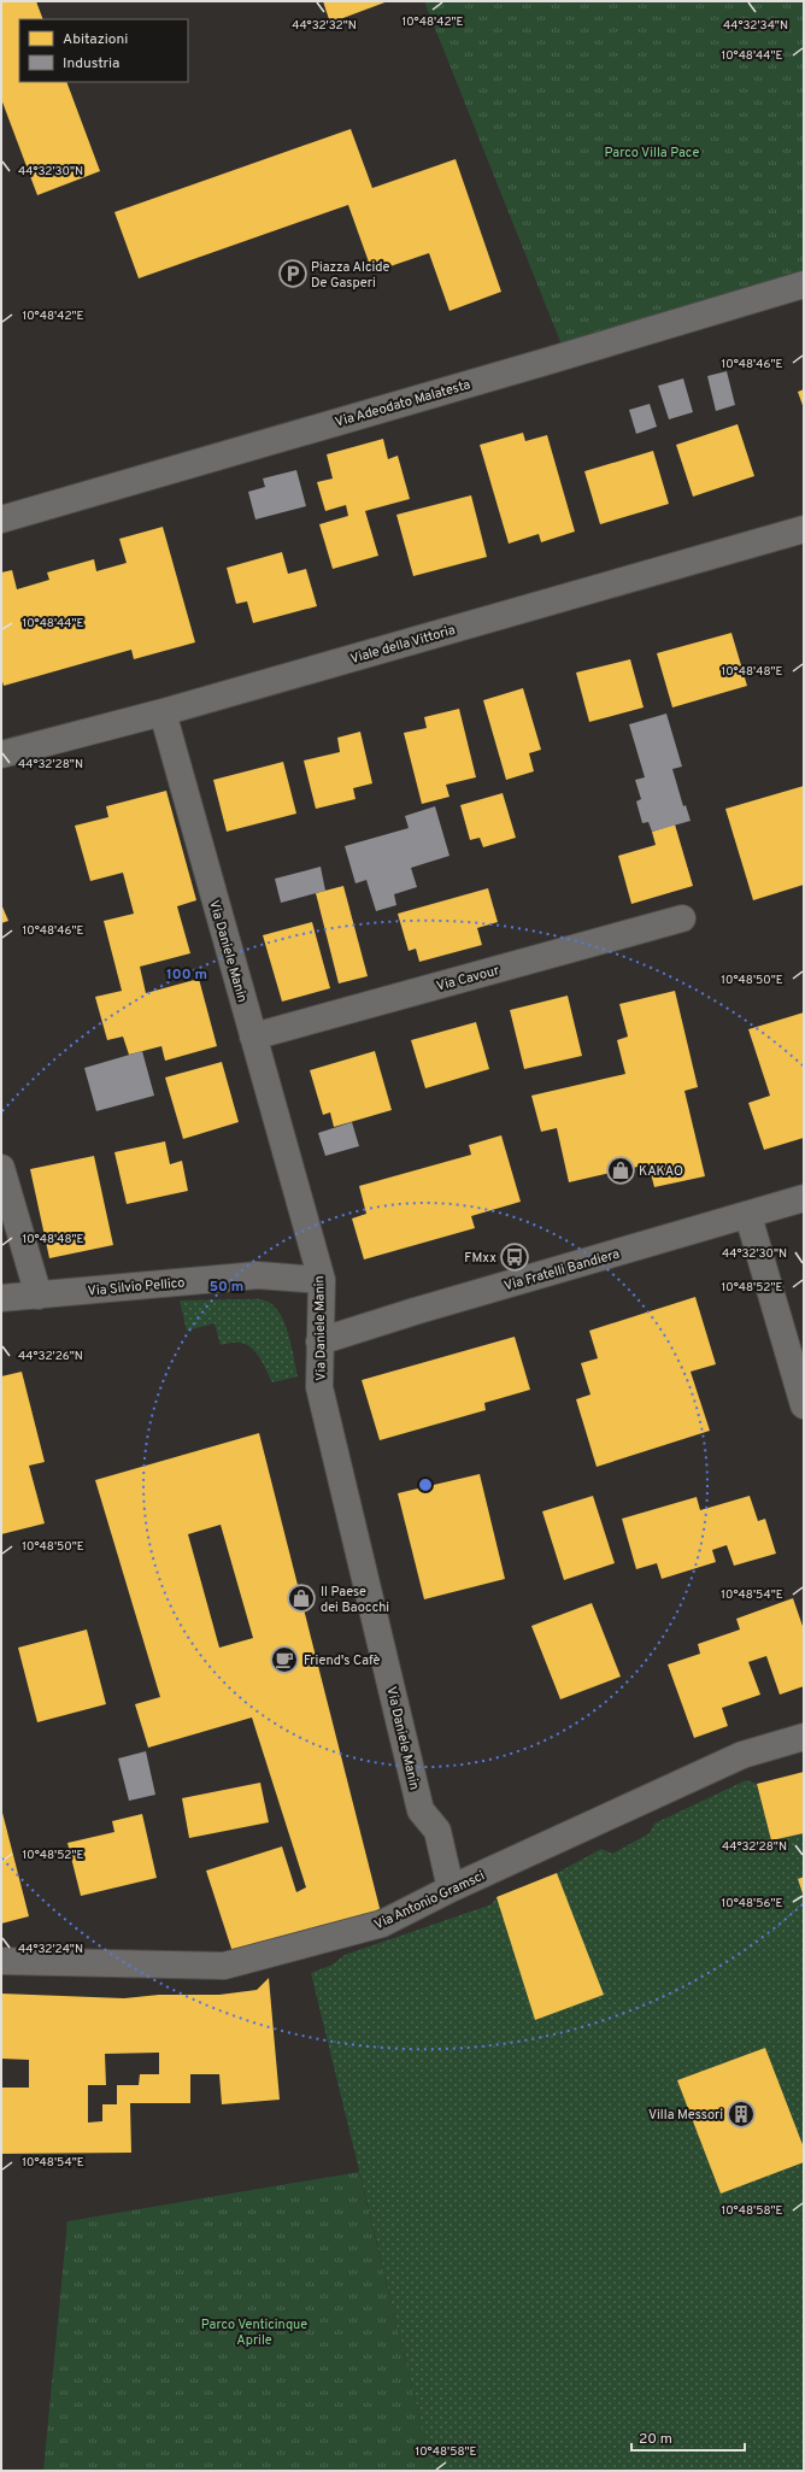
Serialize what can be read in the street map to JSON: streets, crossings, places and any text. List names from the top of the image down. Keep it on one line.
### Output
{"streets":{"street":["Via Adeodato Malatesta","Viale della Vittoria","Via Daniele Manin","Via Cavour","Via Fratelli Bandiera","Via Silvio Pellico","Via Antonio Gramsci"]},"crossings":[["Viale della Vittoria","Via Daniele Manin"],["Via Daniele Manin","Via Cavour"],["Via Daniele Manin","Via Fratelli Bandiera"],["Via Daniele Manin","Via Silvio Pellico"],["Via Daniele Manin","Via Antonio Gramsci"]],"parks":["Parco Villa Pace","Parco Venticinque Aprile"],"places":{"parking":["Piazza Alcide De Gasperi"],"shop":["KAKAO","Il Paese dei Baocchi"],"bus stop":["FMxx"],"cafe":["Friend's Cafè"],"building":["Villa Messori"]},"legend":["Abitazioni","Industria"],"scale_bar":"20 m","coordinates":["10°48'42\"E","44°32'34\"N","44°32'32\"N","10°48'44\"E","44°32'30\"N","10°48'46\"E","10°48'48\"E","44°32'28\"N","10°48'50\"E","10°48'52\"E","44°32'26\"N","10°48'54\"E","10°48'56\"E","44°32'24\"N","10°48'58\"E"],"rings":["100 m","50 m"]}
